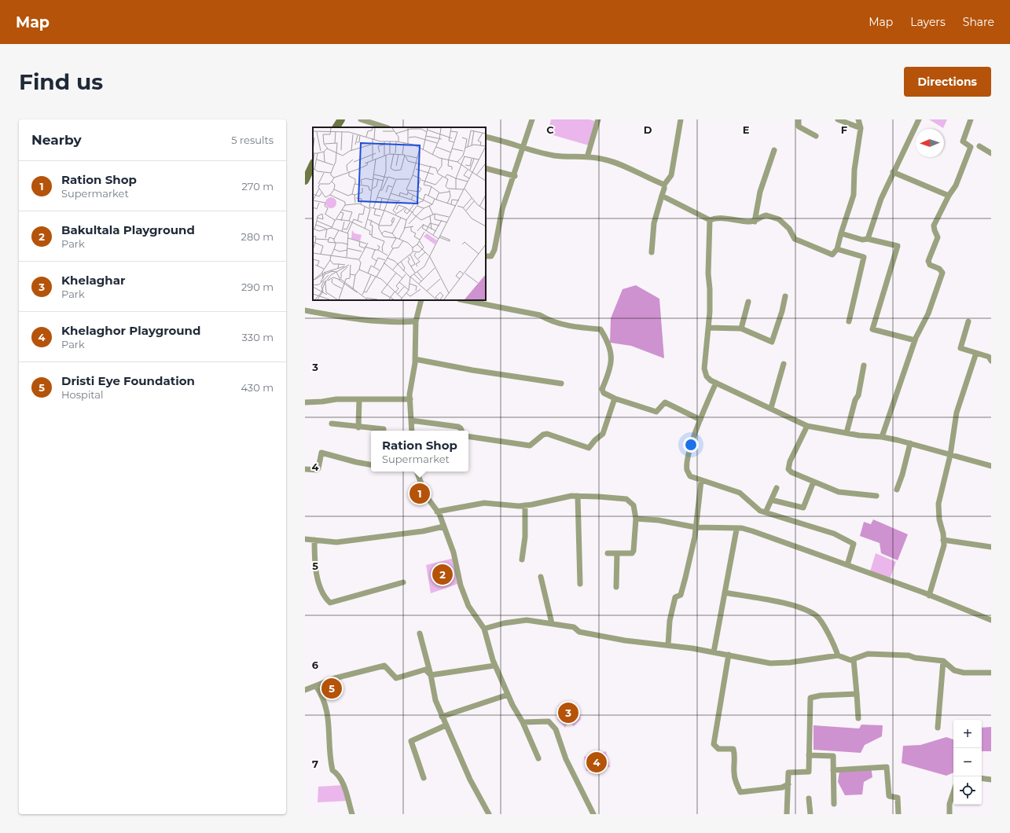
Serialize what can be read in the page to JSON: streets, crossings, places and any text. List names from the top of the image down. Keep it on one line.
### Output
{"north":"left","page":{"header":"Map","nav":["Map","Layers","Share"],"buttons":"Directions","title":"Find us","heading":["Nearby","5 results"],"list":[{"mark":"1","name":"Ration Shop","note":"Supermarket","value":"270 m"},{"mark":"2","name":"Bakultala Playground","note":"Park","value":"280 m"},{"mark":"3","name":"Khelaghar","note":"Park","value":"290 m"},{"mark":"4","name":"Khelaghor Playground","note":"Park","value":"330 m"},{"mark":"5","name":"Dristi Eye Foundation","note":"Hospital","value":"430 m"}],"popup":["Ration Shop","Supermarket"],"pins":["1","2","5","3","4"],"map_buttons":["+","−"]},"grid":{"columns":["C","D","E","F"],"rows":["3","4","5","6","7"]}}
